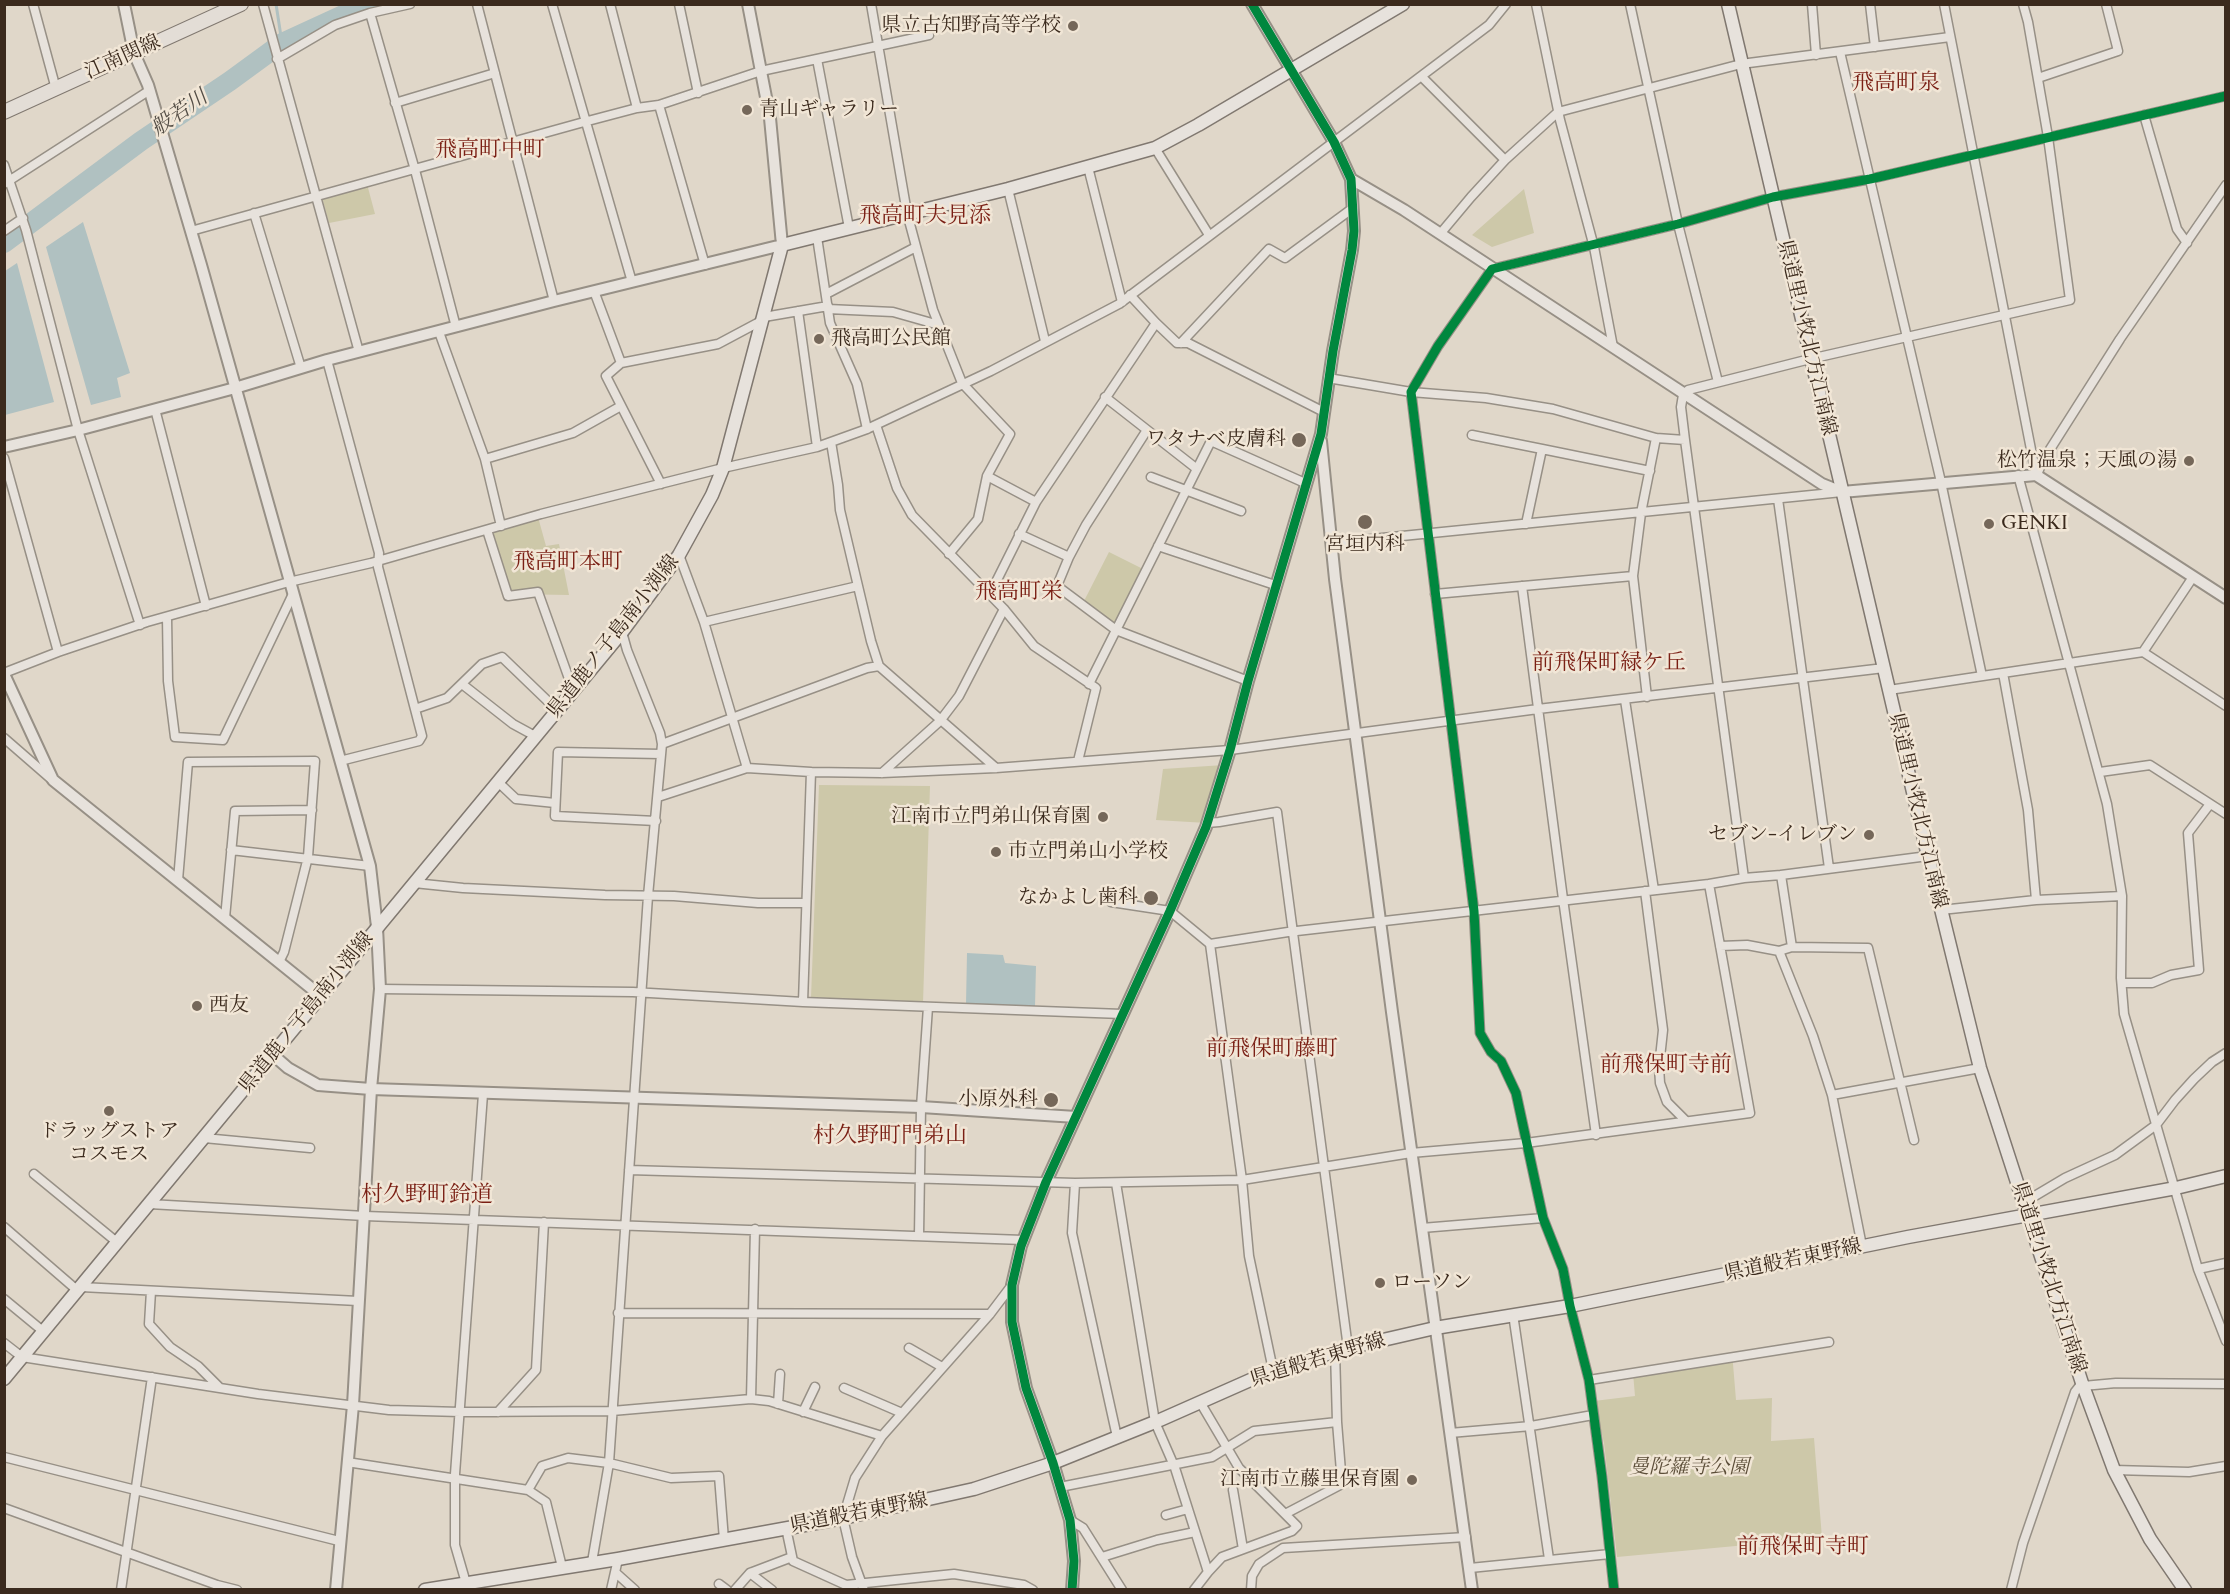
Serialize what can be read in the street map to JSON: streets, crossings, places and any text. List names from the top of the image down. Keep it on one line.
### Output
{"streets":{"main road":["江南関線","県道里小牧北方江南線","県道鹿ノ子島南小渕線","県道般若東野線"]},"crossings":[["県道里小牧北方江南線","県道般若東野線"]],"districts":["飛高町泉","飛高町中町","飛高町夫見添","飛高町本町","飛高町栄","前飛保町緑ケ丘","前飛保町藤町","前飛保町寺前","村久野町門弟山","村久野町鈴道","前飛保町寺町"],"water":["般若川"],"parks":["曼陀羅寺公園"],"places":["県立古知野高等学校","青山ギャラリー","飛高町公民館","ワタナベ皮膚科","松竹温泉；天風の湯","宮垣内科","GENKI","江南市立門弟山保育園","セブン-イレブン","市立門弟山小学校","なかよし歯科","西友","小原外科","ドラッグストア コスモス","ローソン","江南市立藤里保育園"]}
